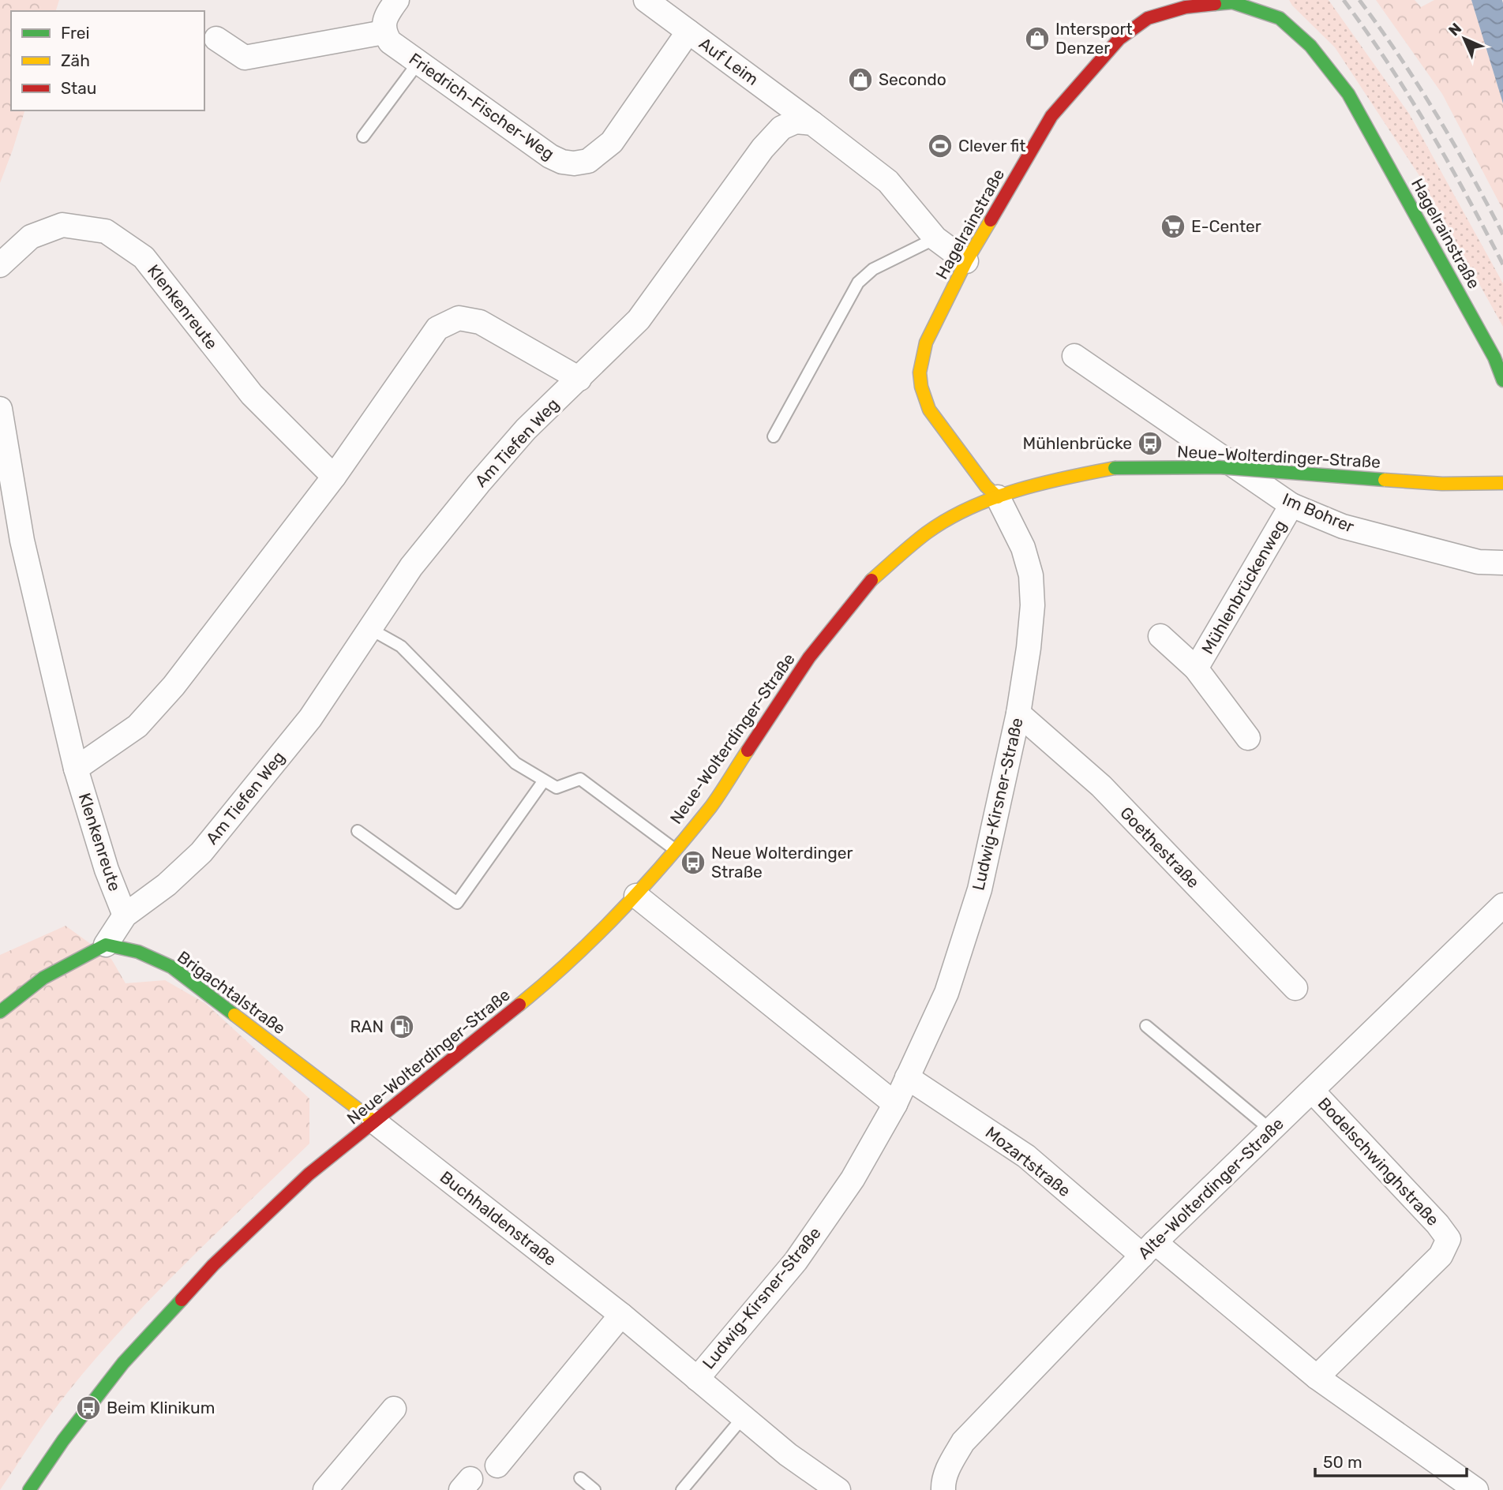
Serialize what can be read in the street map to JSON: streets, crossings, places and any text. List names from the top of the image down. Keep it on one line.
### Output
{"streets":{"main road":["Hagelrainstraße","Neue-Wolterdinger-Straße","Brigachtalstraße"],"street":["Auf Leim","Friedrich-Fischer-Weg","Klenkenreute","Am Tiefen Weg","Im Bohrer","Mühlenbrückenweg","Ludwig-Kirsner-Straße","Goethestraße","Mozartstraße","Bodelschwinghstraße","Alte-Wolterdinger-Straße","Buchhaldenstraße"]},"crossings":[["Auf Leim","Friedrich-Fischer-Weg"],["Auf Leim","Am Tiefen Weg"],["Hagelrainstraße","Neue-Wolterdinger-Straße"],["Hagelrainstraße","Ludwig-Kirsner-Straße"],["Klenkenreute","Am Tiefen Weg"],["Am Tiefen Weg","Brigachtalstraße"],["Neue-Wolterdinger-Straße","Ludwig-Kirsner-Straße"],["Neue-Wolterdinger-Straße","Brigachtalstraße"],["Neue-Wolterdinger-Straße","Buchhaldenstraße"],["Im Bohrer","Mühlenbrückenweg"],["Ludwig-Kirsner-Straße","Goethestraße"],["Ludwig-Kirsner-Straße","Mozartstraße"],["Ludwig-Kirsner-Straße","Buchhaldenstraße"],["Brigachtalstraße","Buchhaldenstraße"],["Mozartstraße","Alte-Wolterdinger-Straße"],["Bodelschwinghstraße","Alte-Wolterdinger-Straße"]],"places":{"shop":["Intersport Denzer","Secondo"],"sports":["Clever fit"],"supermarket":["E-Center"],"bus stop":["Mühlenbrücke","Neue Wolterdinger Straße","Beim Klinikum"],"fuel station":["RAN"]},"legend":["Frei","Zäh","Stau"],"scale_bar":"50 m","north":"top left"}
